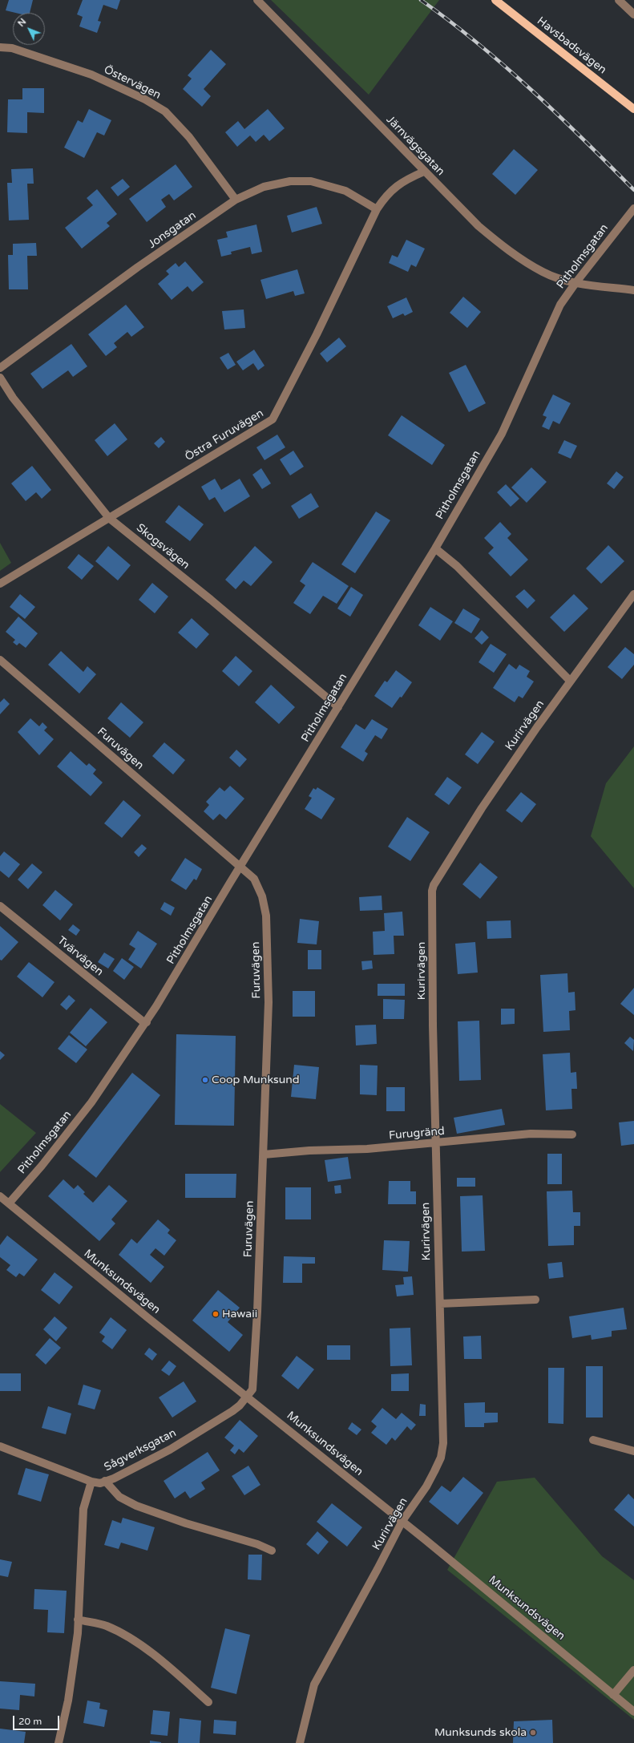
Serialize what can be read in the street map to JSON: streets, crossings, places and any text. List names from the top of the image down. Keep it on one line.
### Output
{"streets":{"main road":["Havsbadsvägen"],"street":["Östervägen","Järnvägsgatan","Jonsgatan","Pitholmsgatan","Östra Furuvägen","Skogsvägen","Kurirvägen","Furuvägen","Tvärvägen","Furugränd","Munksundsvägen","Sågverksgatan"]},"crossings":[["Östervägen","Jonsgatan"],["Järnvägsgatan","Pitholmsgatan"],["Järnvägsgatan","Östra Furuvägen"],["Jonsgatan","Östra Furuvägen"],["Pitholmsgatan","Skogsvägen"],["Pitholmsgatan","Furuvägen"],["Pitholmsgatan","Tvärvägen"],["Pitholmsgatan","Munksundsvägen"],["Östra Furuvägen","Skogsvägen"],["Kurirvägen","Furugränd"],["Kurirvägen","Munksundsvägen"],["Furuvägen","Furugränd"],["Furuvägen","Munksundsvägen"],["Furuvägen","Sågverksgatan"],["Munksundsvägen","Sågverksgatan"]],"places":["Coop Munksund","Hawaii","Munksunds skola"],"scale_bar":"20 m","north":"top left"}
